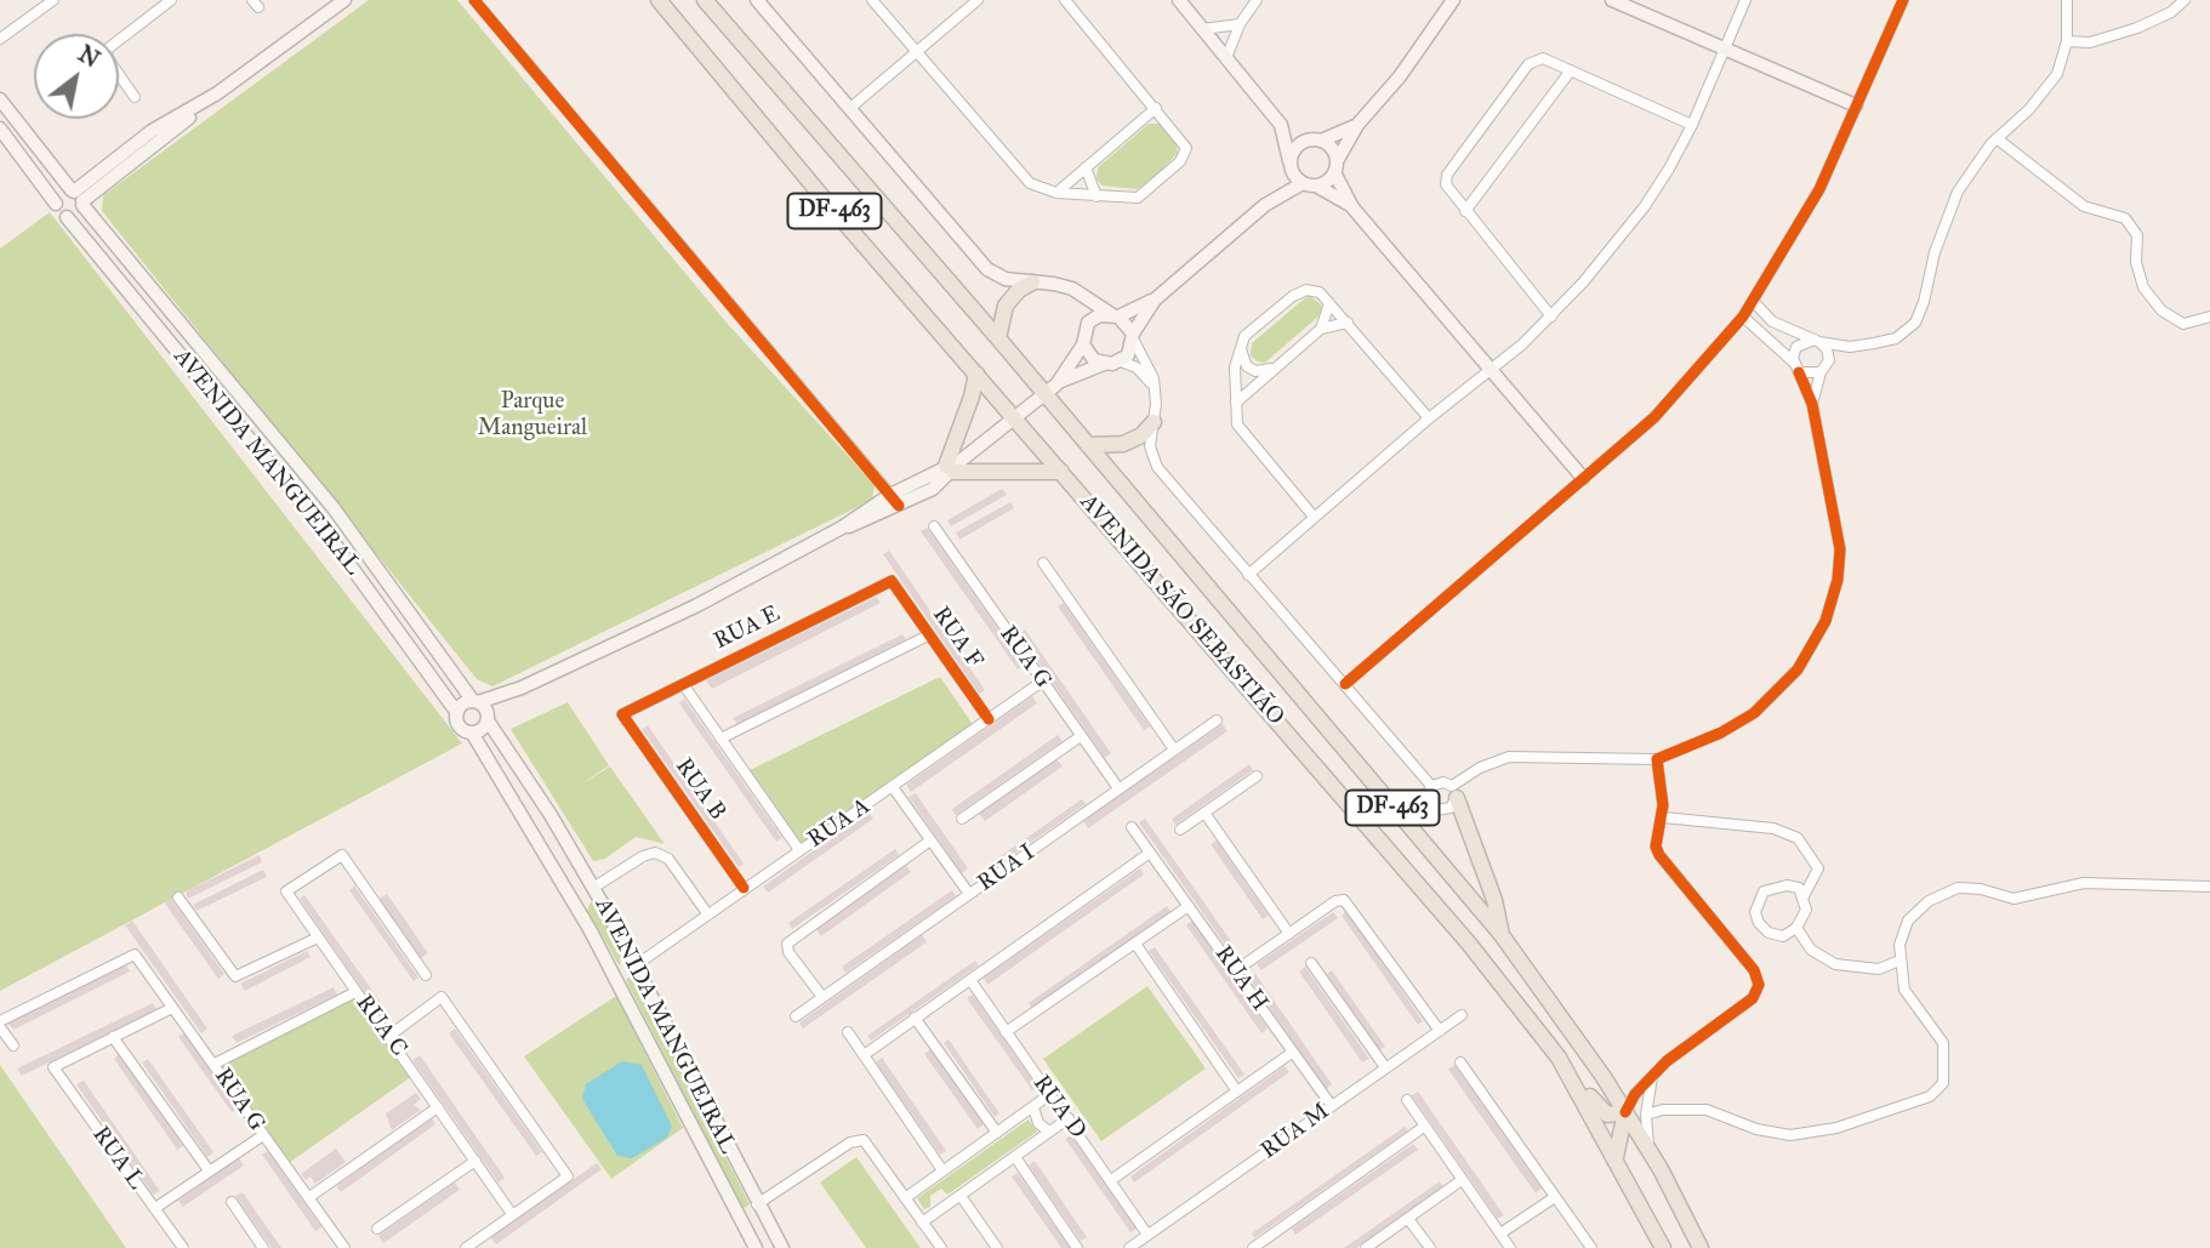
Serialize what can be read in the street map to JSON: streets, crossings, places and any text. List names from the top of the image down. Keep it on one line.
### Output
{"streets":{"main road":["DF-463","AVENIDA SÃO SEBASTIÃO"],"street":["AVENIDA MANGUEIRAL","RUA E","RUA F","RUA G","RUA B","RUA A","RUA I","RUA H","RUA C","RUA D","RUA M","RUA L"]},"crossings":[["AVENIDA MANGUEIRAL","RUA A"],["RUA E","RUA F"],["RUA E","RUA B"],["RUA F","RUA A"],["RUA G","RUA A"],["RUA G","RUA I"],["RUA B","RUA A"],["RUA H","RUA M"],["RUA D","RUA M"]],"parks":["Parque Mangueiral"],"north":"top right"}
